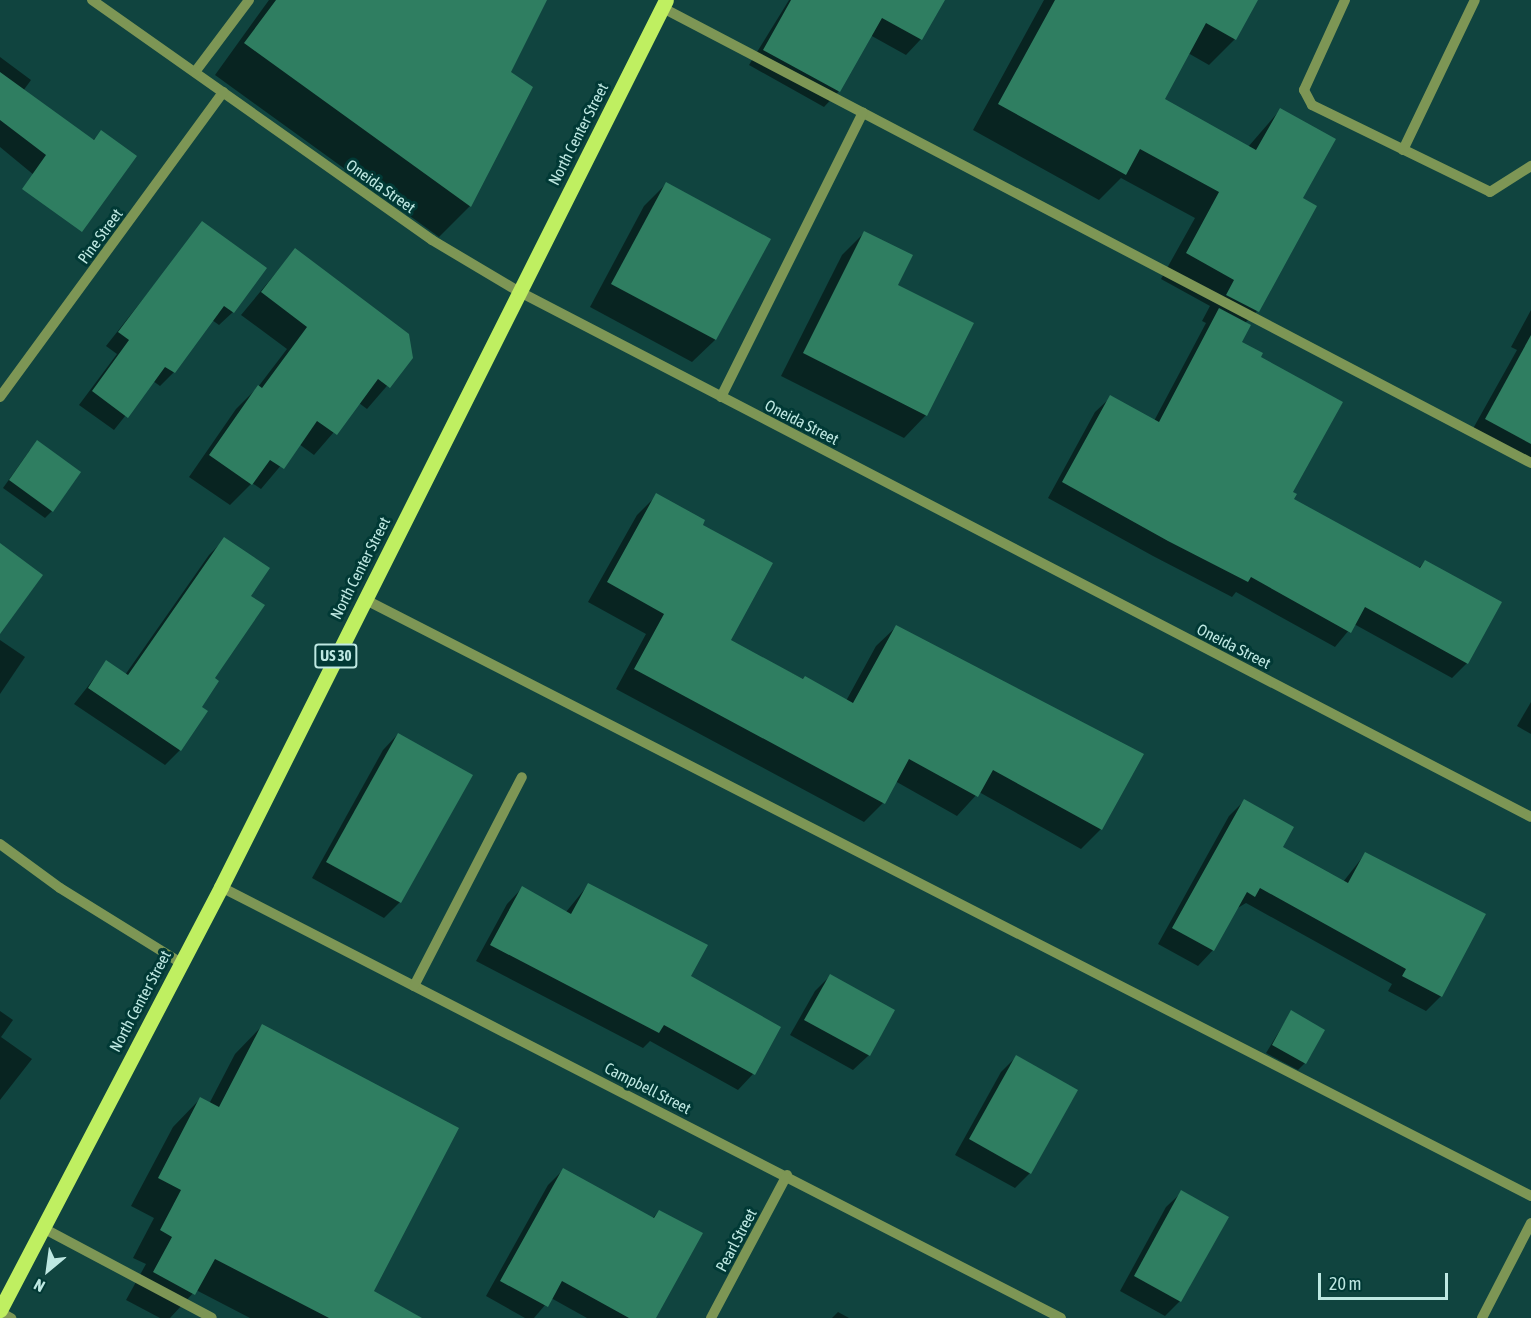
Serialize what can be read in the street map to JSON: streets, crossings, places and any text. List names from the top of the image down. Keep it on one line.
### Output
{"streets":{"main road":["North Center Street","US 30"],"street":["Oneida Street","Pine Street","Campbell Street","Pearl Street"]},"crossings":[["North Center Street","Oneida Street"],["North Center Street","Campbell Street"],["Oneida Street","Pine Street"],["Campbell Street","Pearl Street"]],"scale_bar":"20 m","north":"bottom left"}
